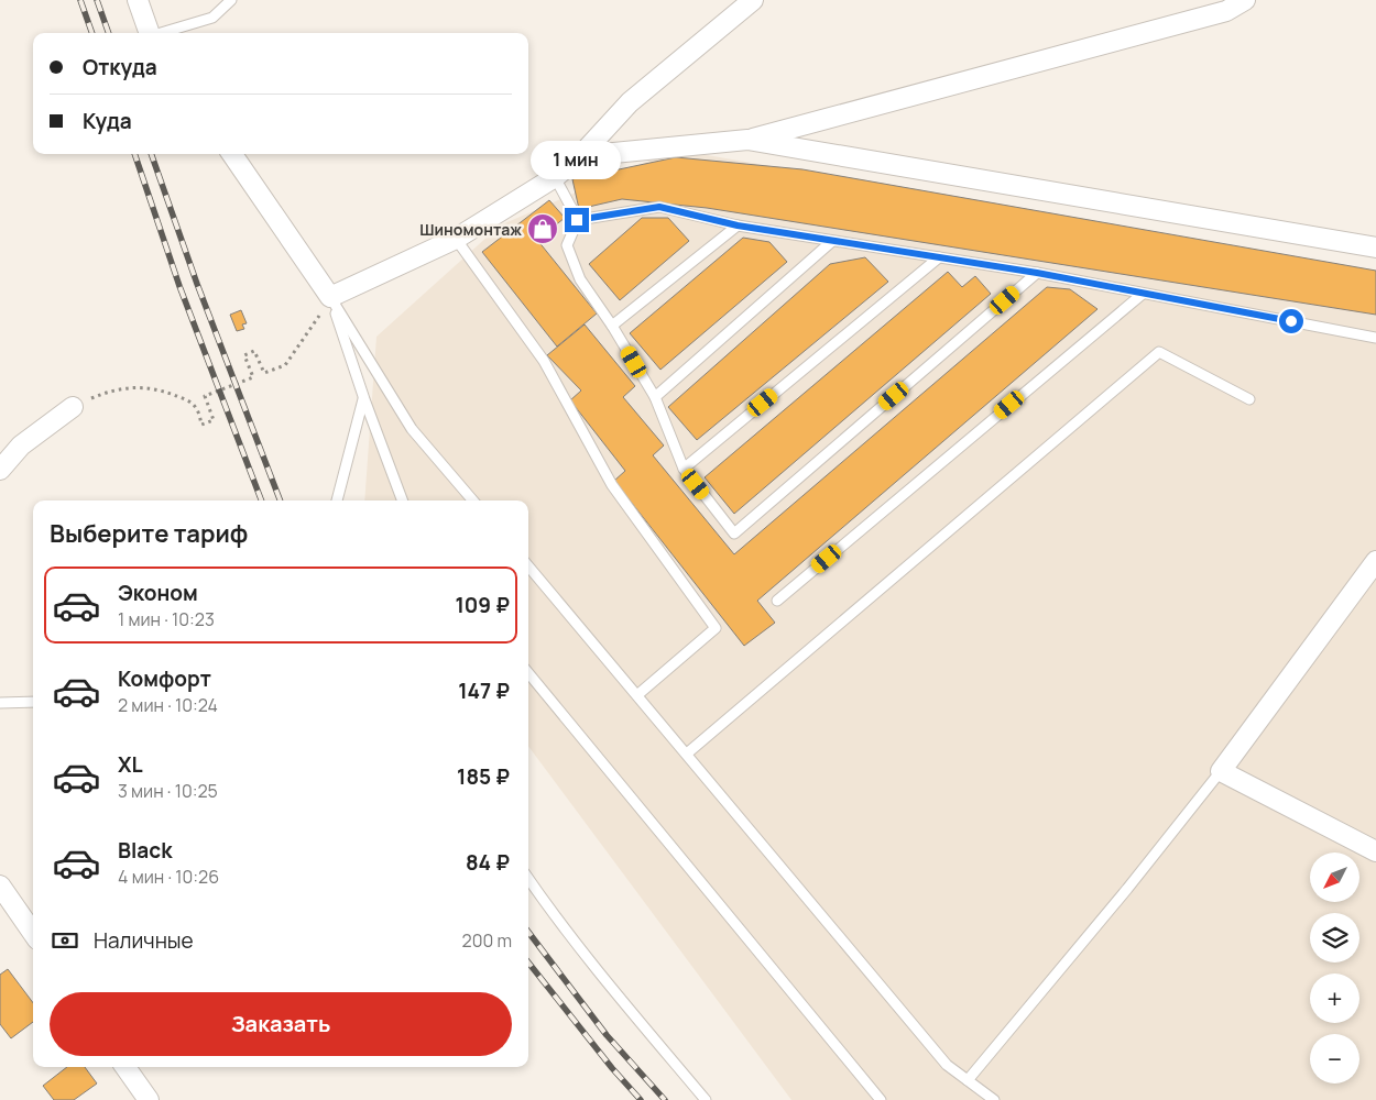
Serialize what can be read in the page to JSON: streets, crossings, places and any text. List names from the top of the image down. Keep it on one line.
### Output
{"places":{"shop":["Шиномонтаж"]},"north":"bottom left","page":{"banner":["Откуда","Куда"],"bubble":"1 мин","heading":"Выберите тариф","list":[{"name":"Эконом","note":"1 мин · 10:23","value":"109 ₽"},{"name":"Комфорт","note":"2 мин · 10:24","value":"147 ₽"},{"name":"XL","note":"3 мин · 10:25","value":"185 ₽"},{"name":"Black","note":"4 мин · 10:26","value":"84 ₽"}],"map_buttons":["+","−"],"pay":["Наличные","200 m"],"buttons":"Заказать"}}
